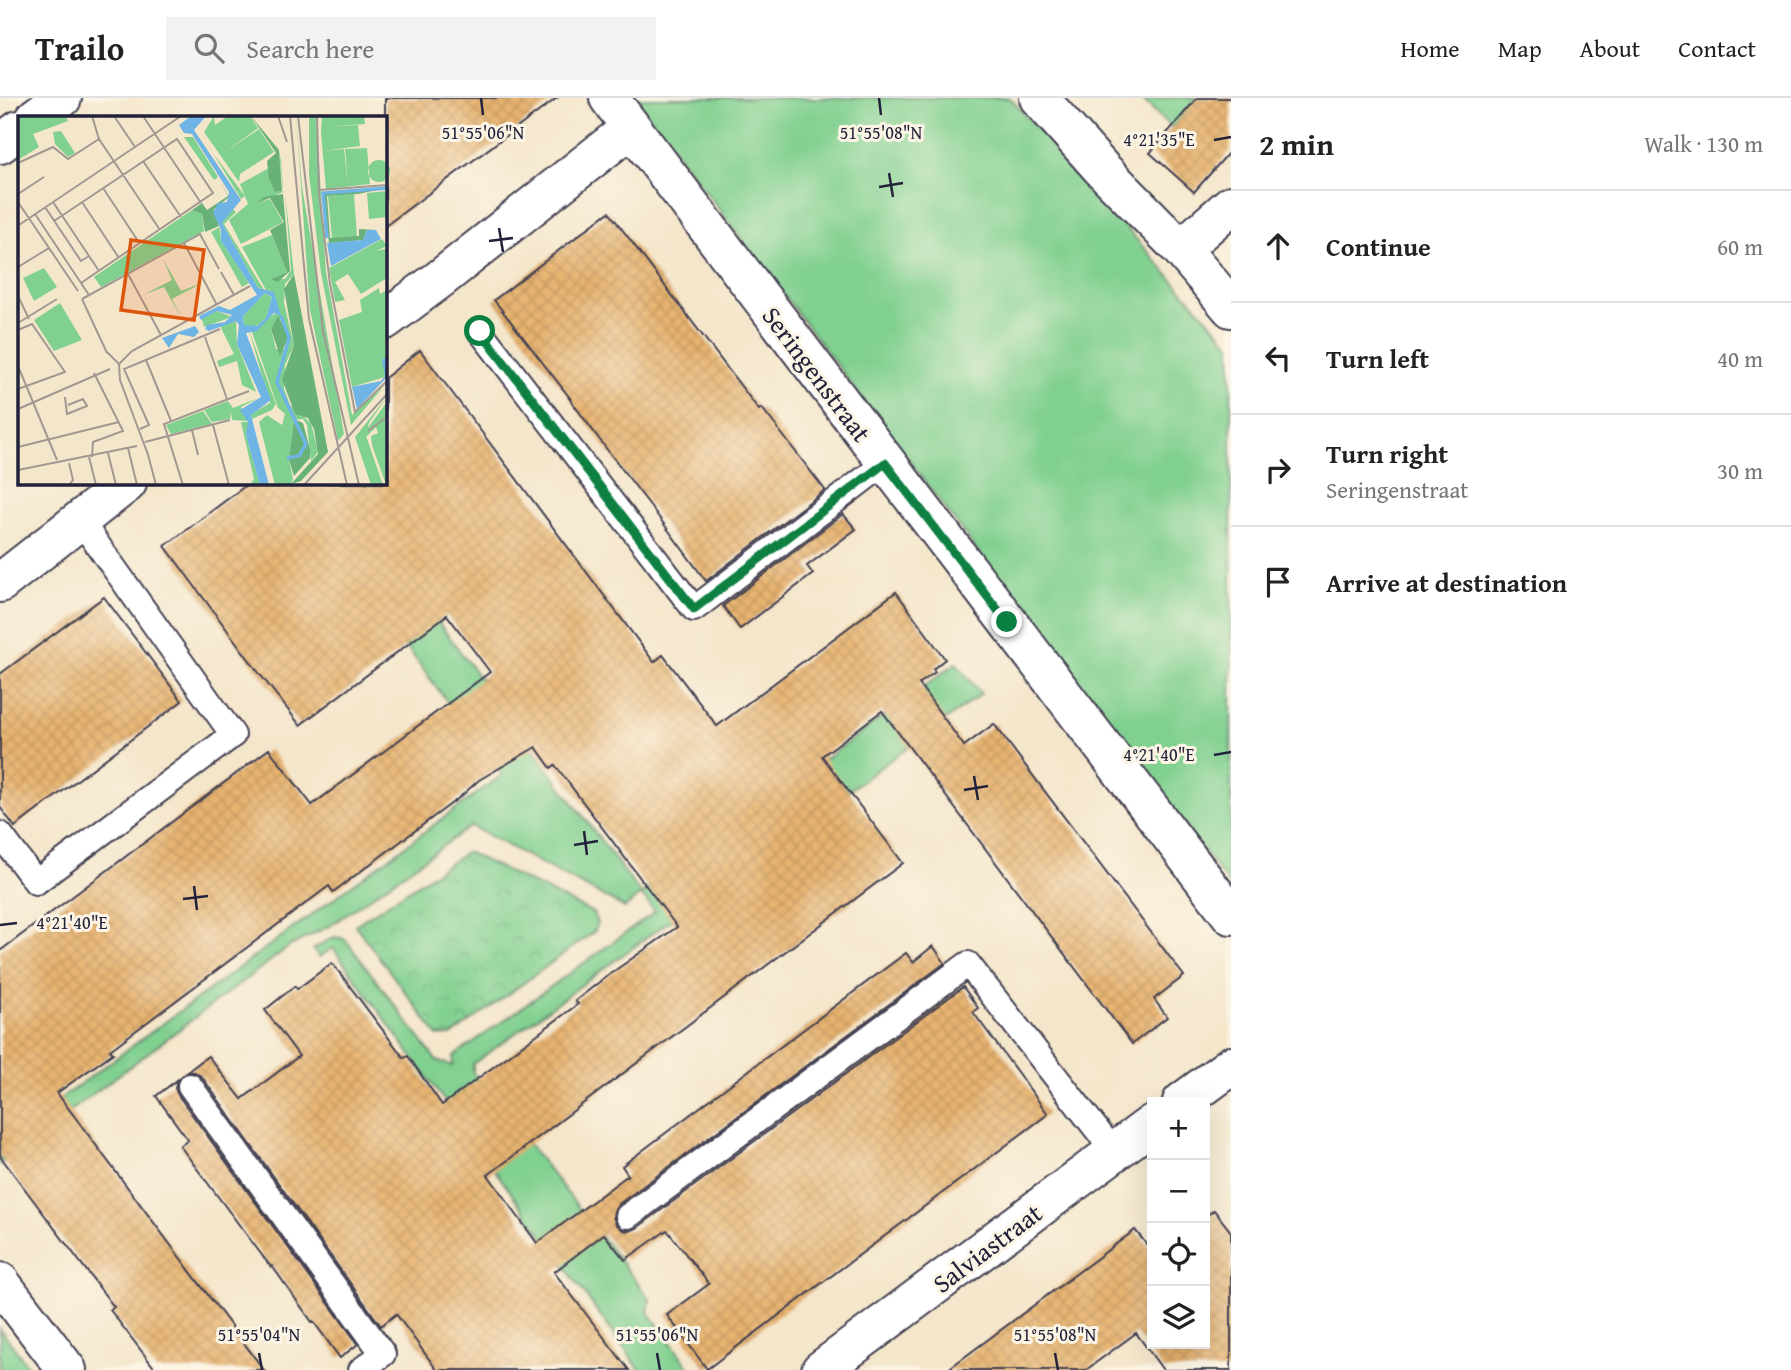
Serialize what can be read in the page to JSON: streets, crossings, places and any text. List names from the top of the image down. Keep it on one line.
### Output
{"streets":{"street":["Seringenstraat","Salviastraat"]},"page":{"header":"Trailo","search":"Search here","nav":["Home","Map","About","Contact"],"heading":["2 min","Walk · 130 m"],"list":[["Continue","60 m"],["Turn left","40 m"],["Turn right","Seringenstraat","30 m"],"Arrive at destination"],"map_buttons":["+","−"]},"coordinates":["51°55'06\"N","51°55'08\"N","4°21'35\"E","4°21'40\"E","51°55'04\"N"]}
